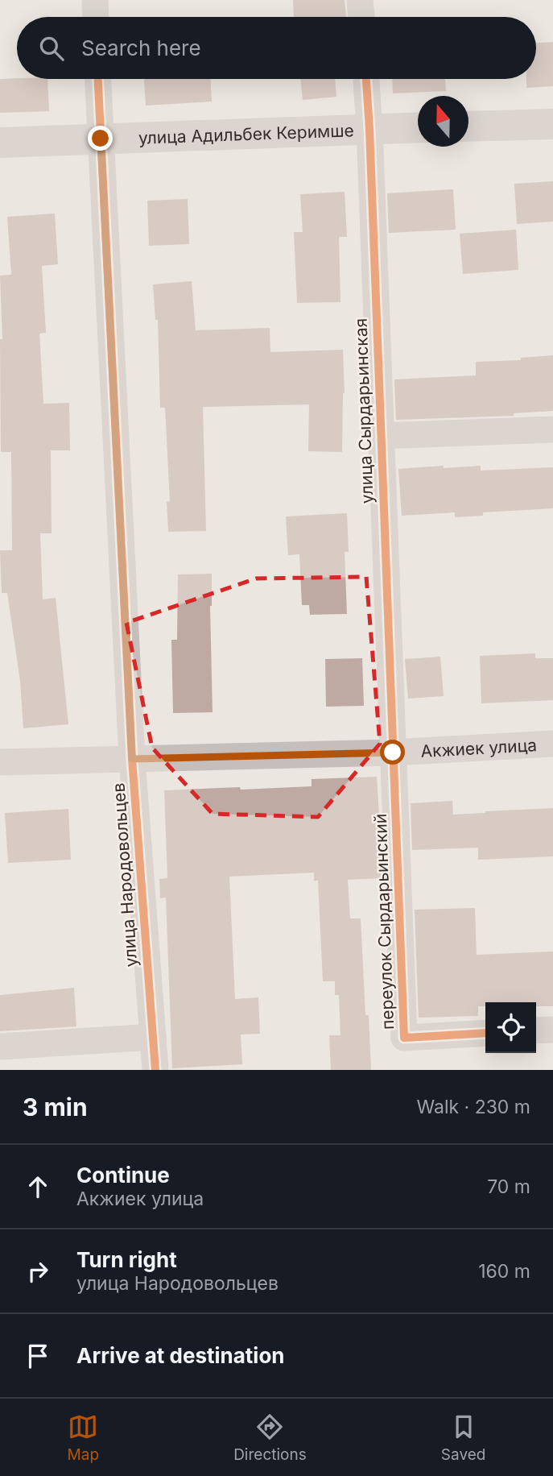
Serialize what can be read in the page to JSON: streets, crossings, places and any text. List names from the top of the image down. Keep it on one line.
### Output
{"streets":{"street":["улица Адильбек Керимше","улица Сырдарьинская","Акжиек улица","улица Народовольцев","переулок Сырдарьинский"]},"crossings":[["улица Адильбек Керимше","улица Сырдарьинская"],["улица Адильбек Керимше","улица Народовольцев"],["улица Сырдарьинская","Акжиек улица"],["улица Сырдарьинская","переулок Сырдарьинский"],["Акжиек улица","улица Народовольцев"],["Акжиек улица","переулок Сырдарьинский"]],"north":"top","page":{"search":"Search here","heading":["3 min","Walk · 230 m"],"list":[["Continue","Акжиек улица","70 m"],["Turn right","улица Народовольцев","160 m"],"Arrive at destination"],"nav":["Map","Directions","Saved"]}}
